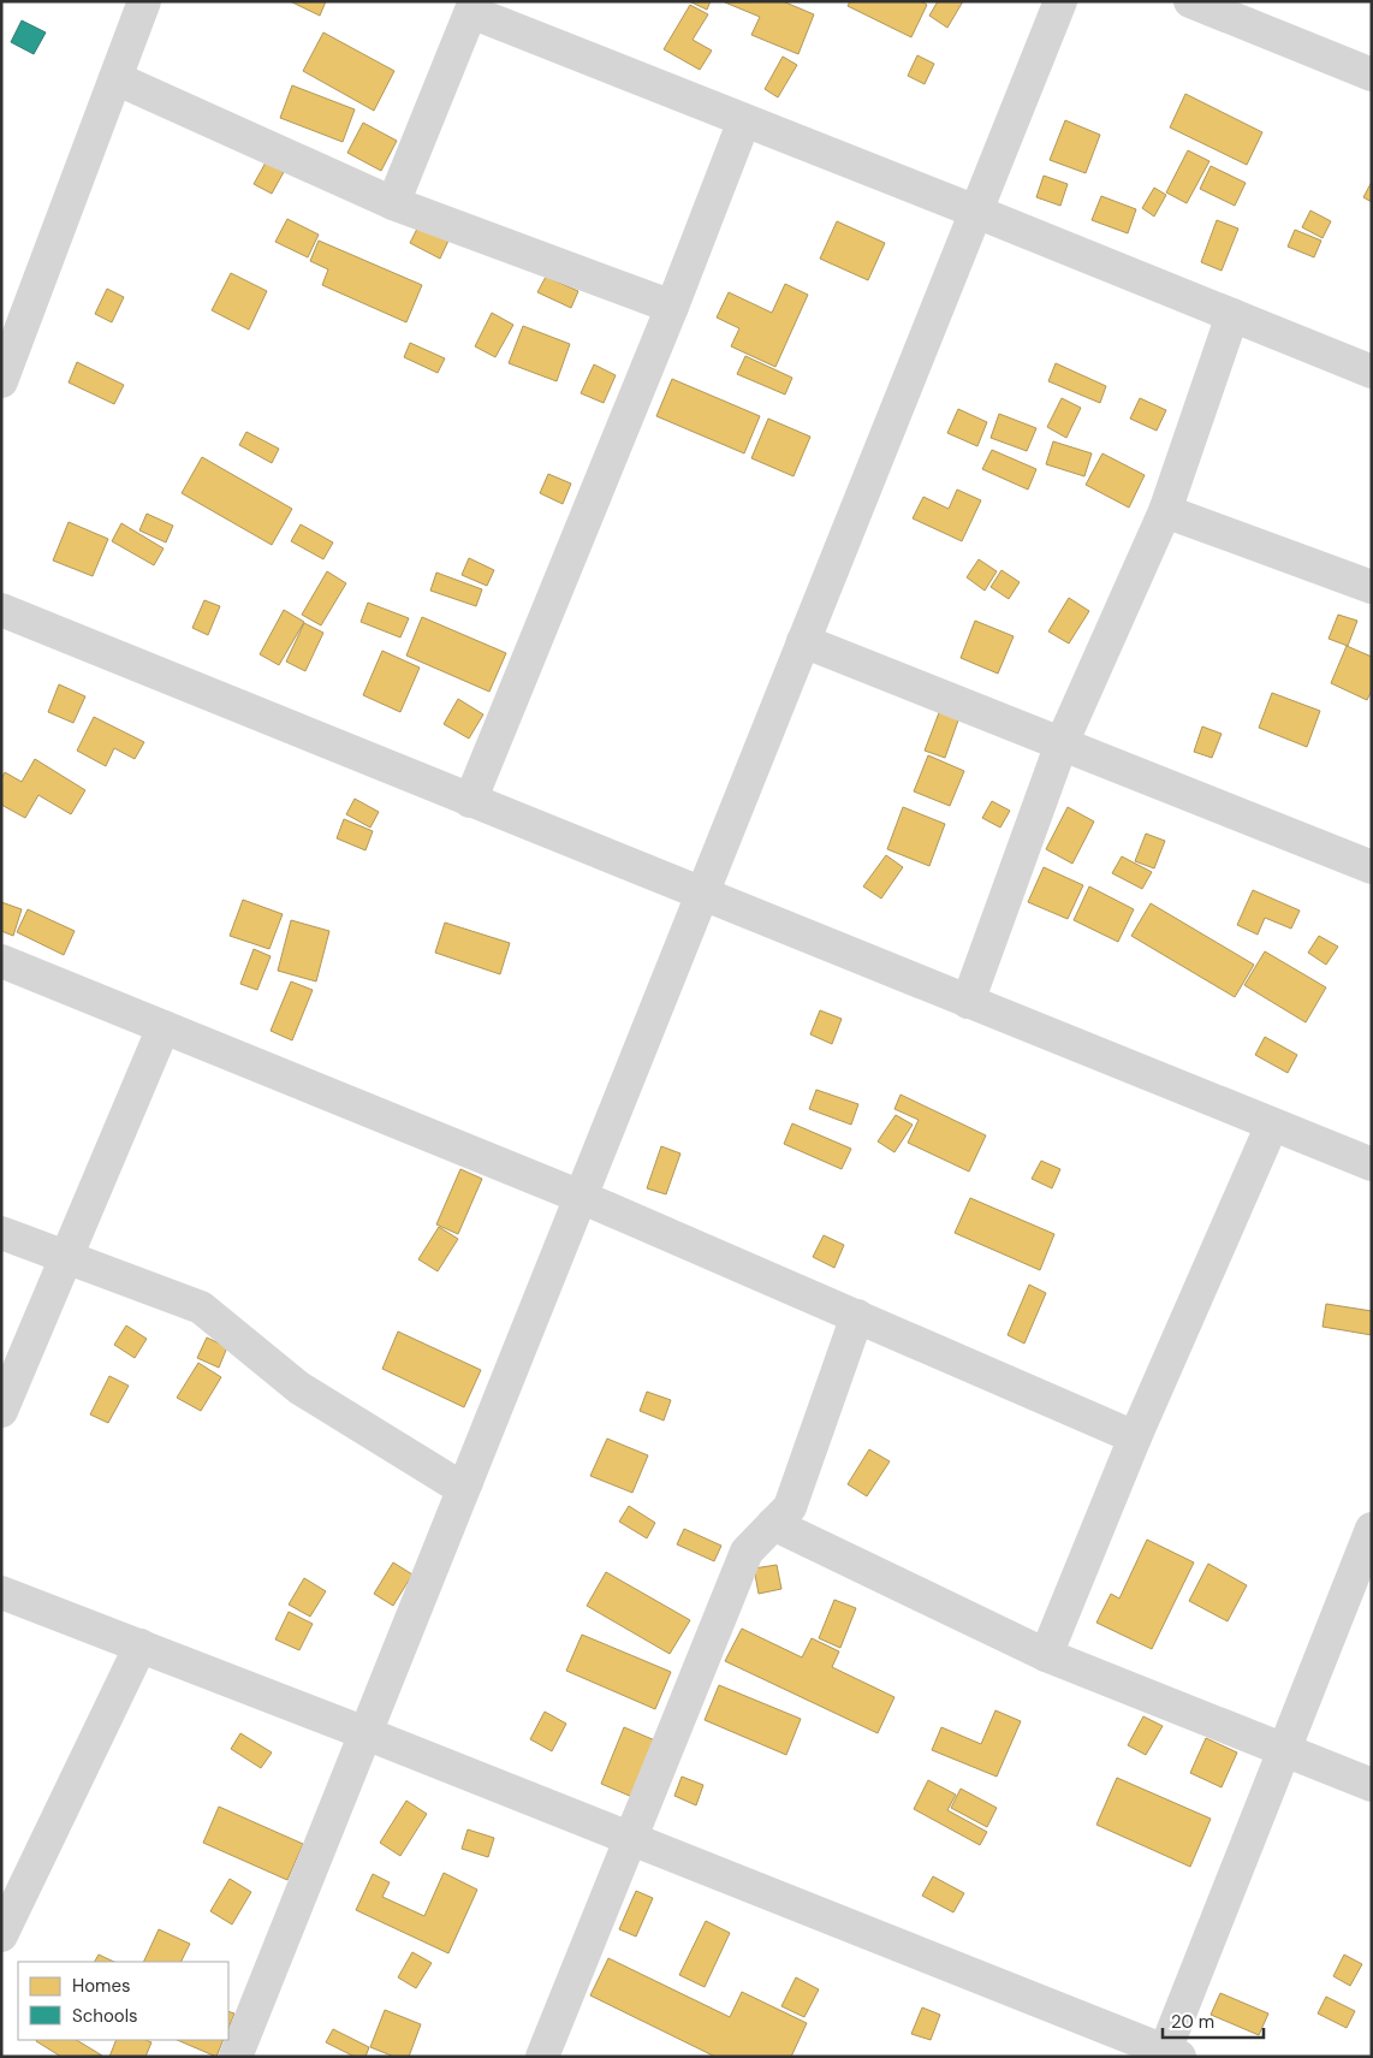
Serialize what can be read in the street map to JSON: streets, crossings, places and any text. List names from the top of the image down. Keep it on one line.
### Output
{"legend":["Homes","Schools"],"scale_bar":"20 m"}
